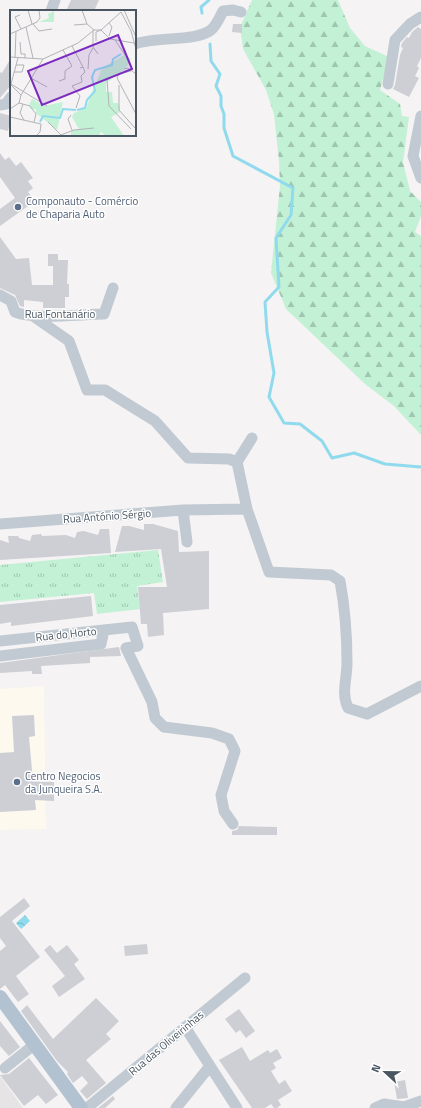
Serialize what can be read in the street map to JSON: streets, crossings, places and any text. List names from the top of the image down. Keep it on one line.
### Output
{"streets":{"street":["Rua Fontanário","Rua António Sérgio","Rua do Horto","Rua das Oliveirinhas"]},"places":["Componauto - Comércio de Chaparia Auto","Centro Negocios da Junqueira S.A."],"north":"left"}
